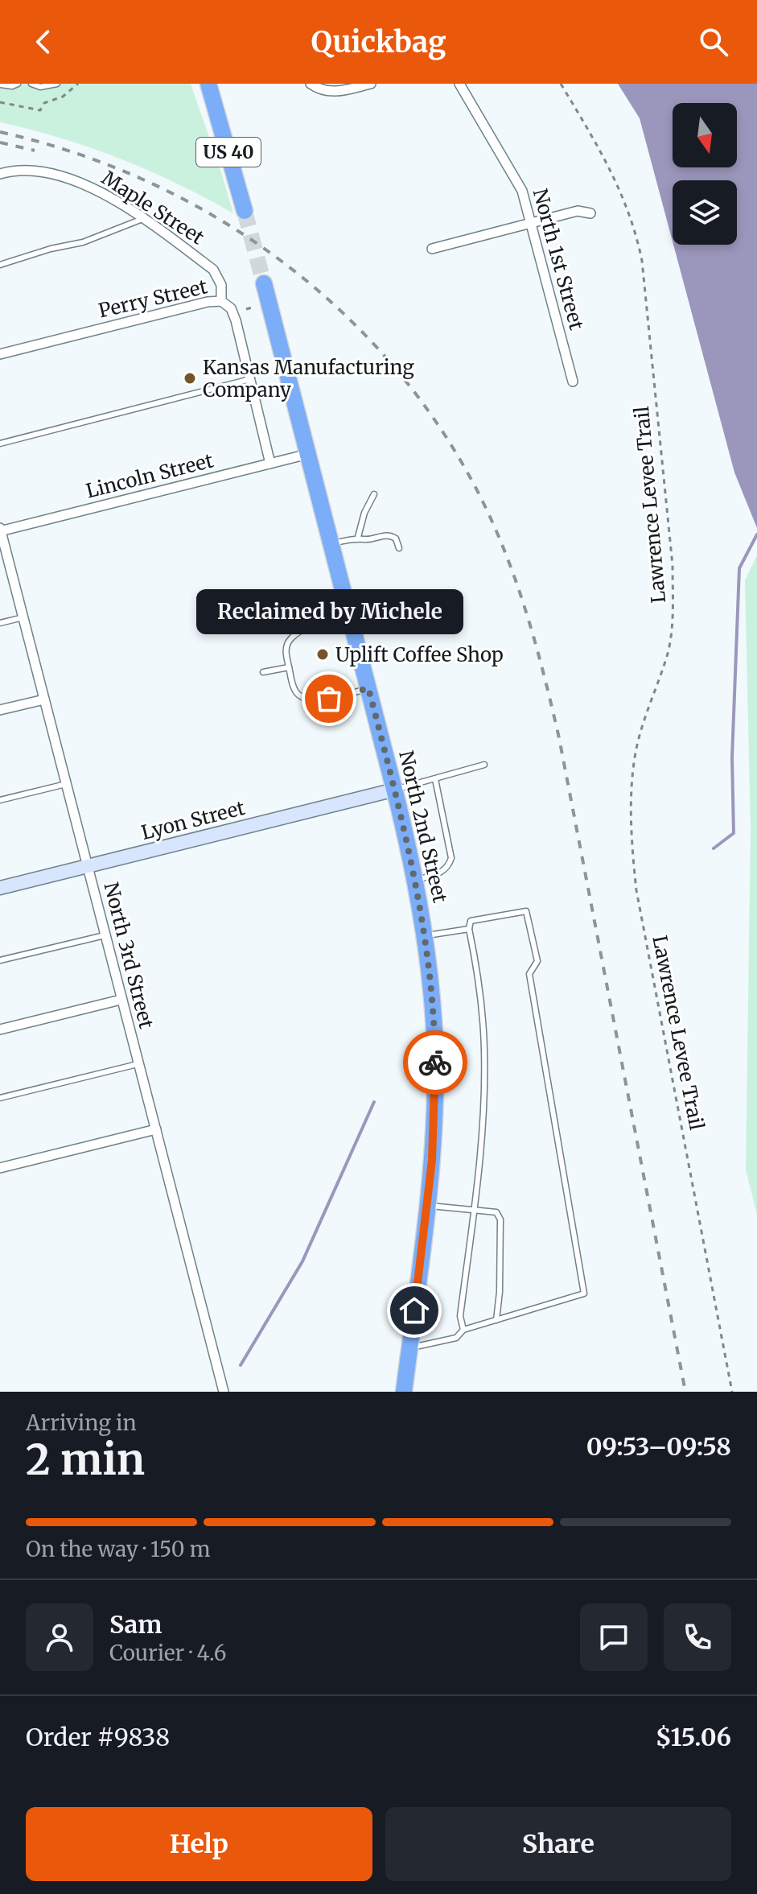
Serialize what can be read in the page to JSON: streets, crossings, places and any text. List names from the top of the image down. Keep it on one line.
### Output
{"streets":{"highway":["US 40","North 2nd Street"],"street":["Maple Street","North 1st Street","Perry Street","Lincoln Street","Lyon Street","North 3rd Street"],"path":["Lawrence Levee Trail"]},"crossings":[["Maple Street","Perry Street"],["Perry Street","Lincoln Street"],["Lincoln Street","North 2nd Street"],["Lincoln Street","North 3rd Street"],["Lyon Street","North 2nd Street"],["Lyon Street","North 3rd Street"]],"places":["Kansas Manufacturing Company","Uplift Coffee Shop","Reclaimed by Michele"],"north":"bottom","page":{"header":"Quickbag","bubble":"Reclaimed by Michele","heading":["2 min","Arriving in","09:53–09:58"],"panel":["Sam","Courier · 4.6","Order #9838","$15.06"],"bar":"On the way · 150 m","buttons":["Help","Share"]}}
